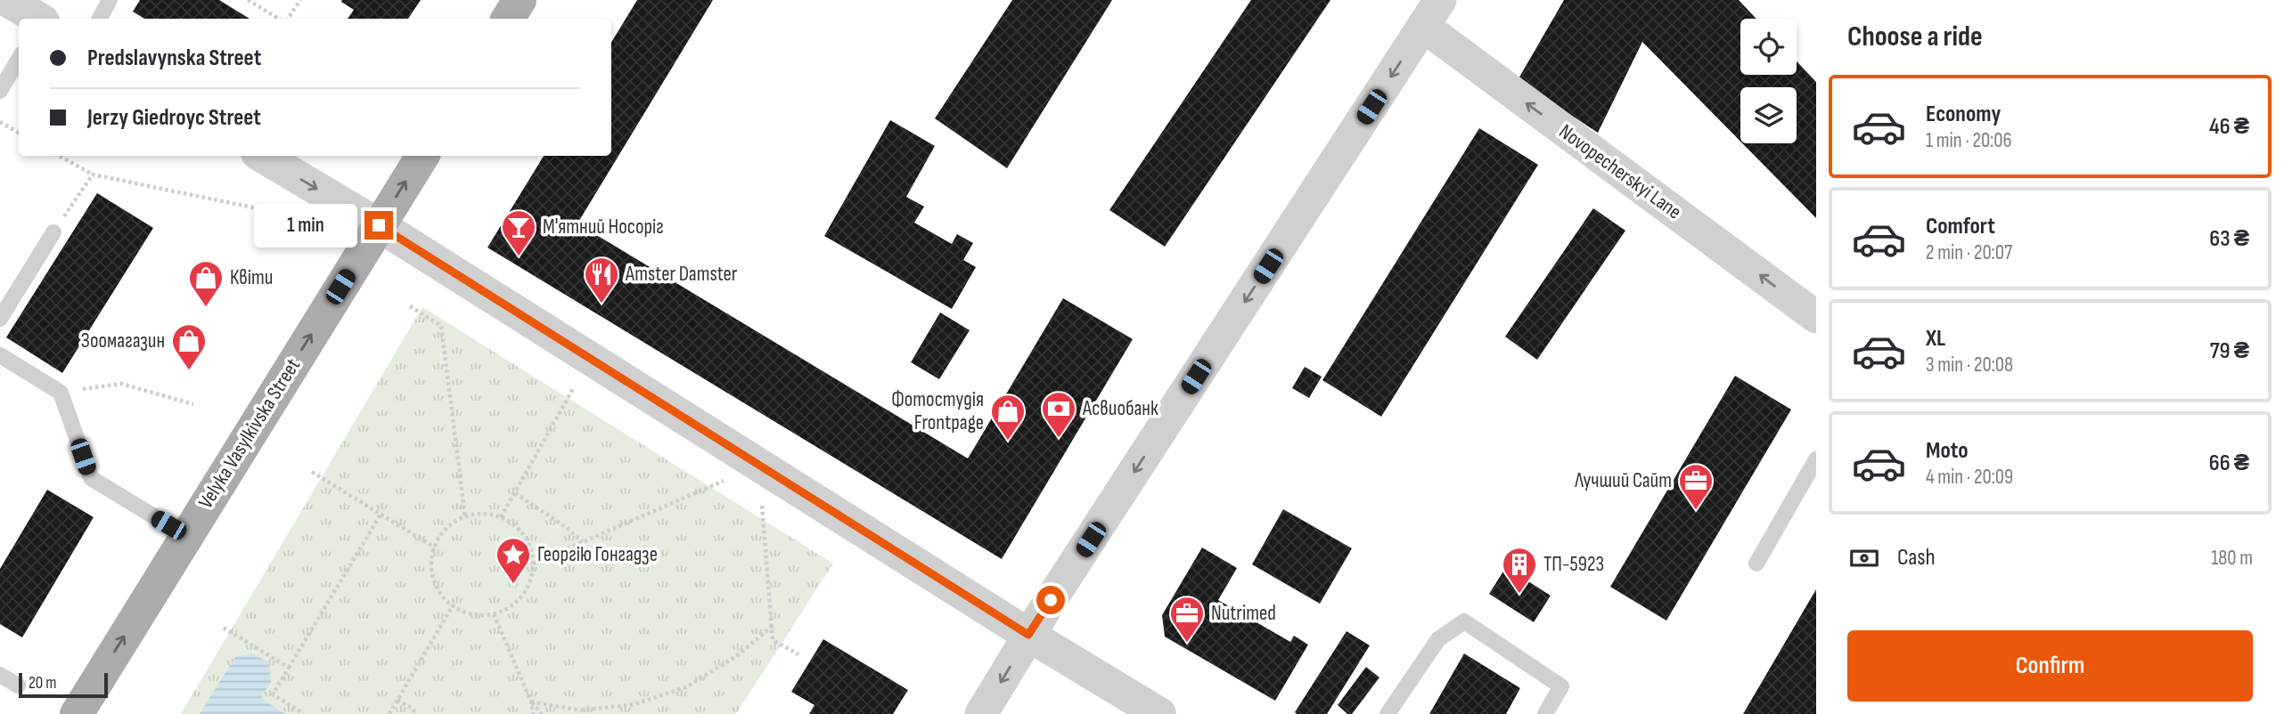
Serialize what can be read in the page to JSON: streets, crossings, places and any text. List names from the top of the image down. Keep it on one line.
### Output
{"streets":{"main road":["Velyka Vasylkivska Street"],"street":["Novopecherskyi Lane"]},"one_way":["Novopecherskyi Lane","Velyka Vasylkivska Street"],"places":{"bar":["М'ятний Носоріг"],"restaurant":["Amster Damster"],"shop":["Квіти","Зоомагазин","Фотостудія Frontpage"],"bank":["Асвиобанк"],"office":["Лучший Сайт","Nutrimed"],"place":["Георгію Гонгадзе"],"building":["ТП-5923"]},"scale_bar":"20 m","page":{"heading":"Choose a ride","banner":["Predslavynska Street","Jerzy Giedroyc Street"],"list":[{"name":"Economy","note":"1 min · 20:06","value":"46 ₴"},{"name":"Comfort","note":"2 min · 20:07","value":"63 ₴"},{"name":"XL","note":"3 min · 20:08","value":"79 ₴"},{"name":"Moto","note":"4 min · 20:09","value":"66 ₴"}],"bubble":"1 min","pay":["Cash","180 m"],"buttons":"Confirm","scale":"20 m"}}
